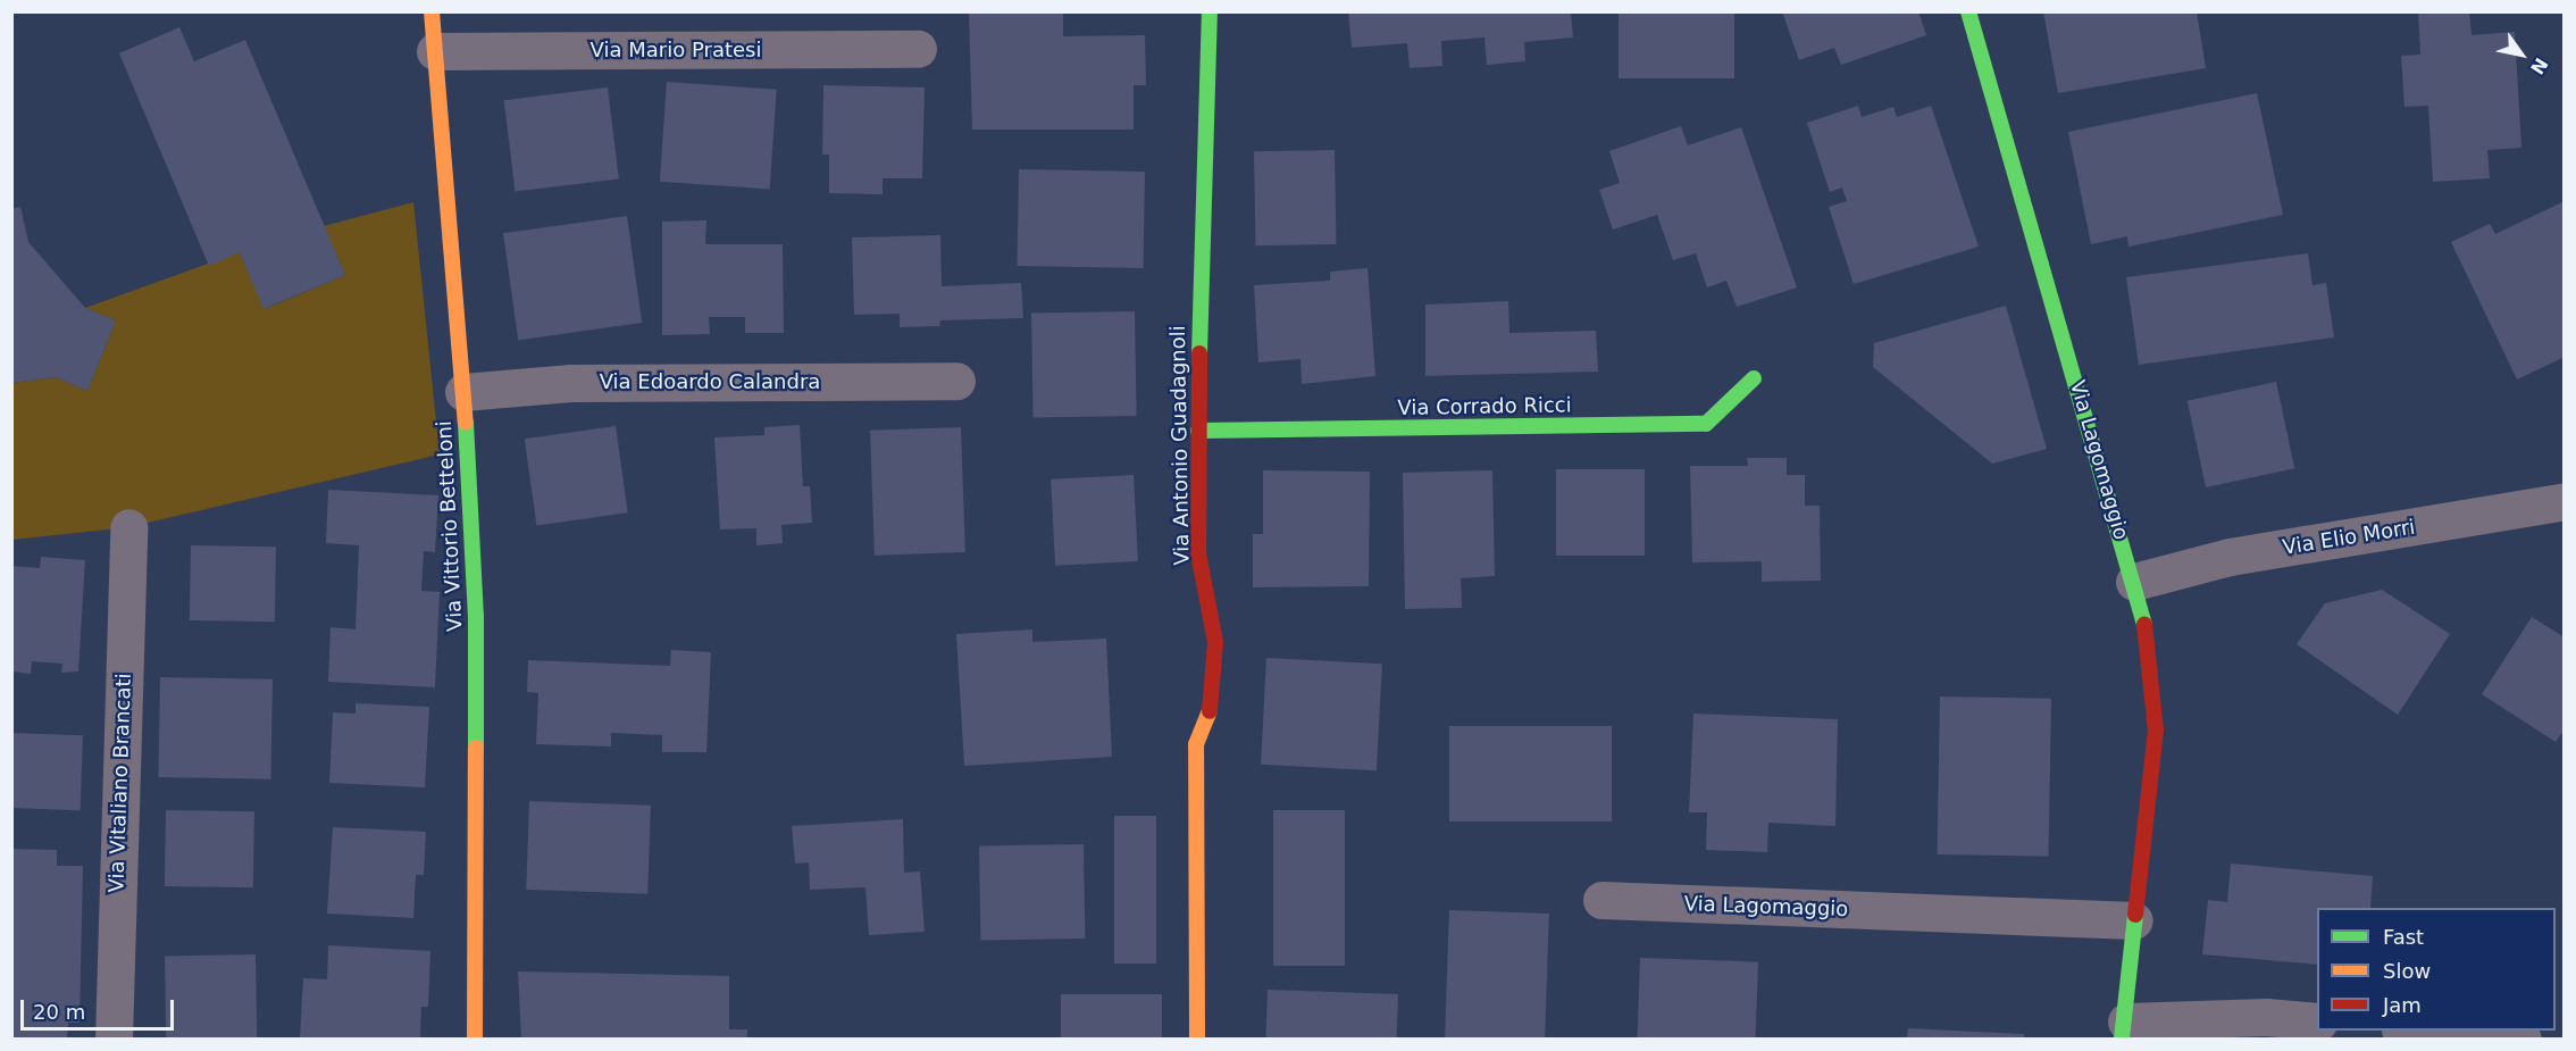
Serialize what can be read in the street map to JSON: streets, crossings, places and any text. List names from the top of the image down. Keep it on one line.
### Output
{"streets":{"street":["Via Mario Pratesi","Via Edoardo Calandra","Via Corrado Ricci","Via Antonio Guadagnoli","Via Lagomaggio","Via Vittorio Betteloni","Via Elio Morri","Via Vitaliano Brancati"]},"crossings":[["Via Mario Pratesi","Via Vittorio Betteloni"],["Via Edoardo Calandra","Via Vittorio Betteloni"],["Via Corrado Ricci","Via Antonio Guadagnoli"],["Via Lagomaggio","Via Elio Morri"]],"legend":["Fast","Slow","Jam"],"scale_bar":"20 m","north":"bottom right"}
